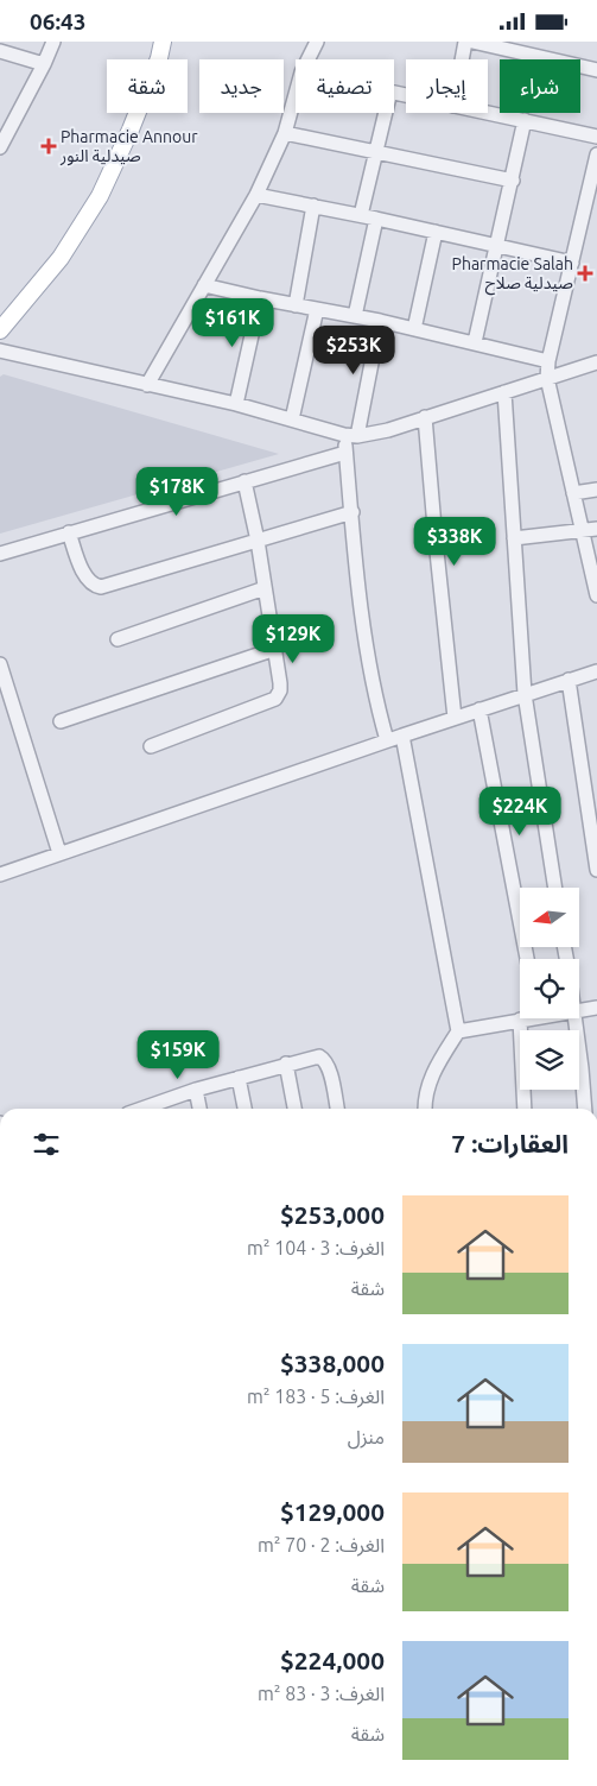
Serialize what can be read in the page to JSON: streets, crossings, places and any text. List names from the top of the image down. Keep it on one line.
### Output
{"places":{"health":["Pharmacie Annour صيدلية النور","Pharmacie Salah صيدلية صلاح"]},"north":"left","page":{"status":"06:43","chip":["شراء","إيجار","تصفية","جديد","شقة"],"price":["$161K","$253K","$178K","$338K","$129K","$224K","$159K"],"heading":"العقارات: 7","list":[{"name":"$253,000","note":"الغرف: 3 · 104 m² · شقة"},{"name":"$338,000","note":"الغرف: 5 · 183 m² · منزل"},{"name":"$129,000","note":"الغرف: 2 · 70 m² · شقة"},{"name":"$224,000","note":"الغرف: 3 · 83 m² · شقة"}]}}
